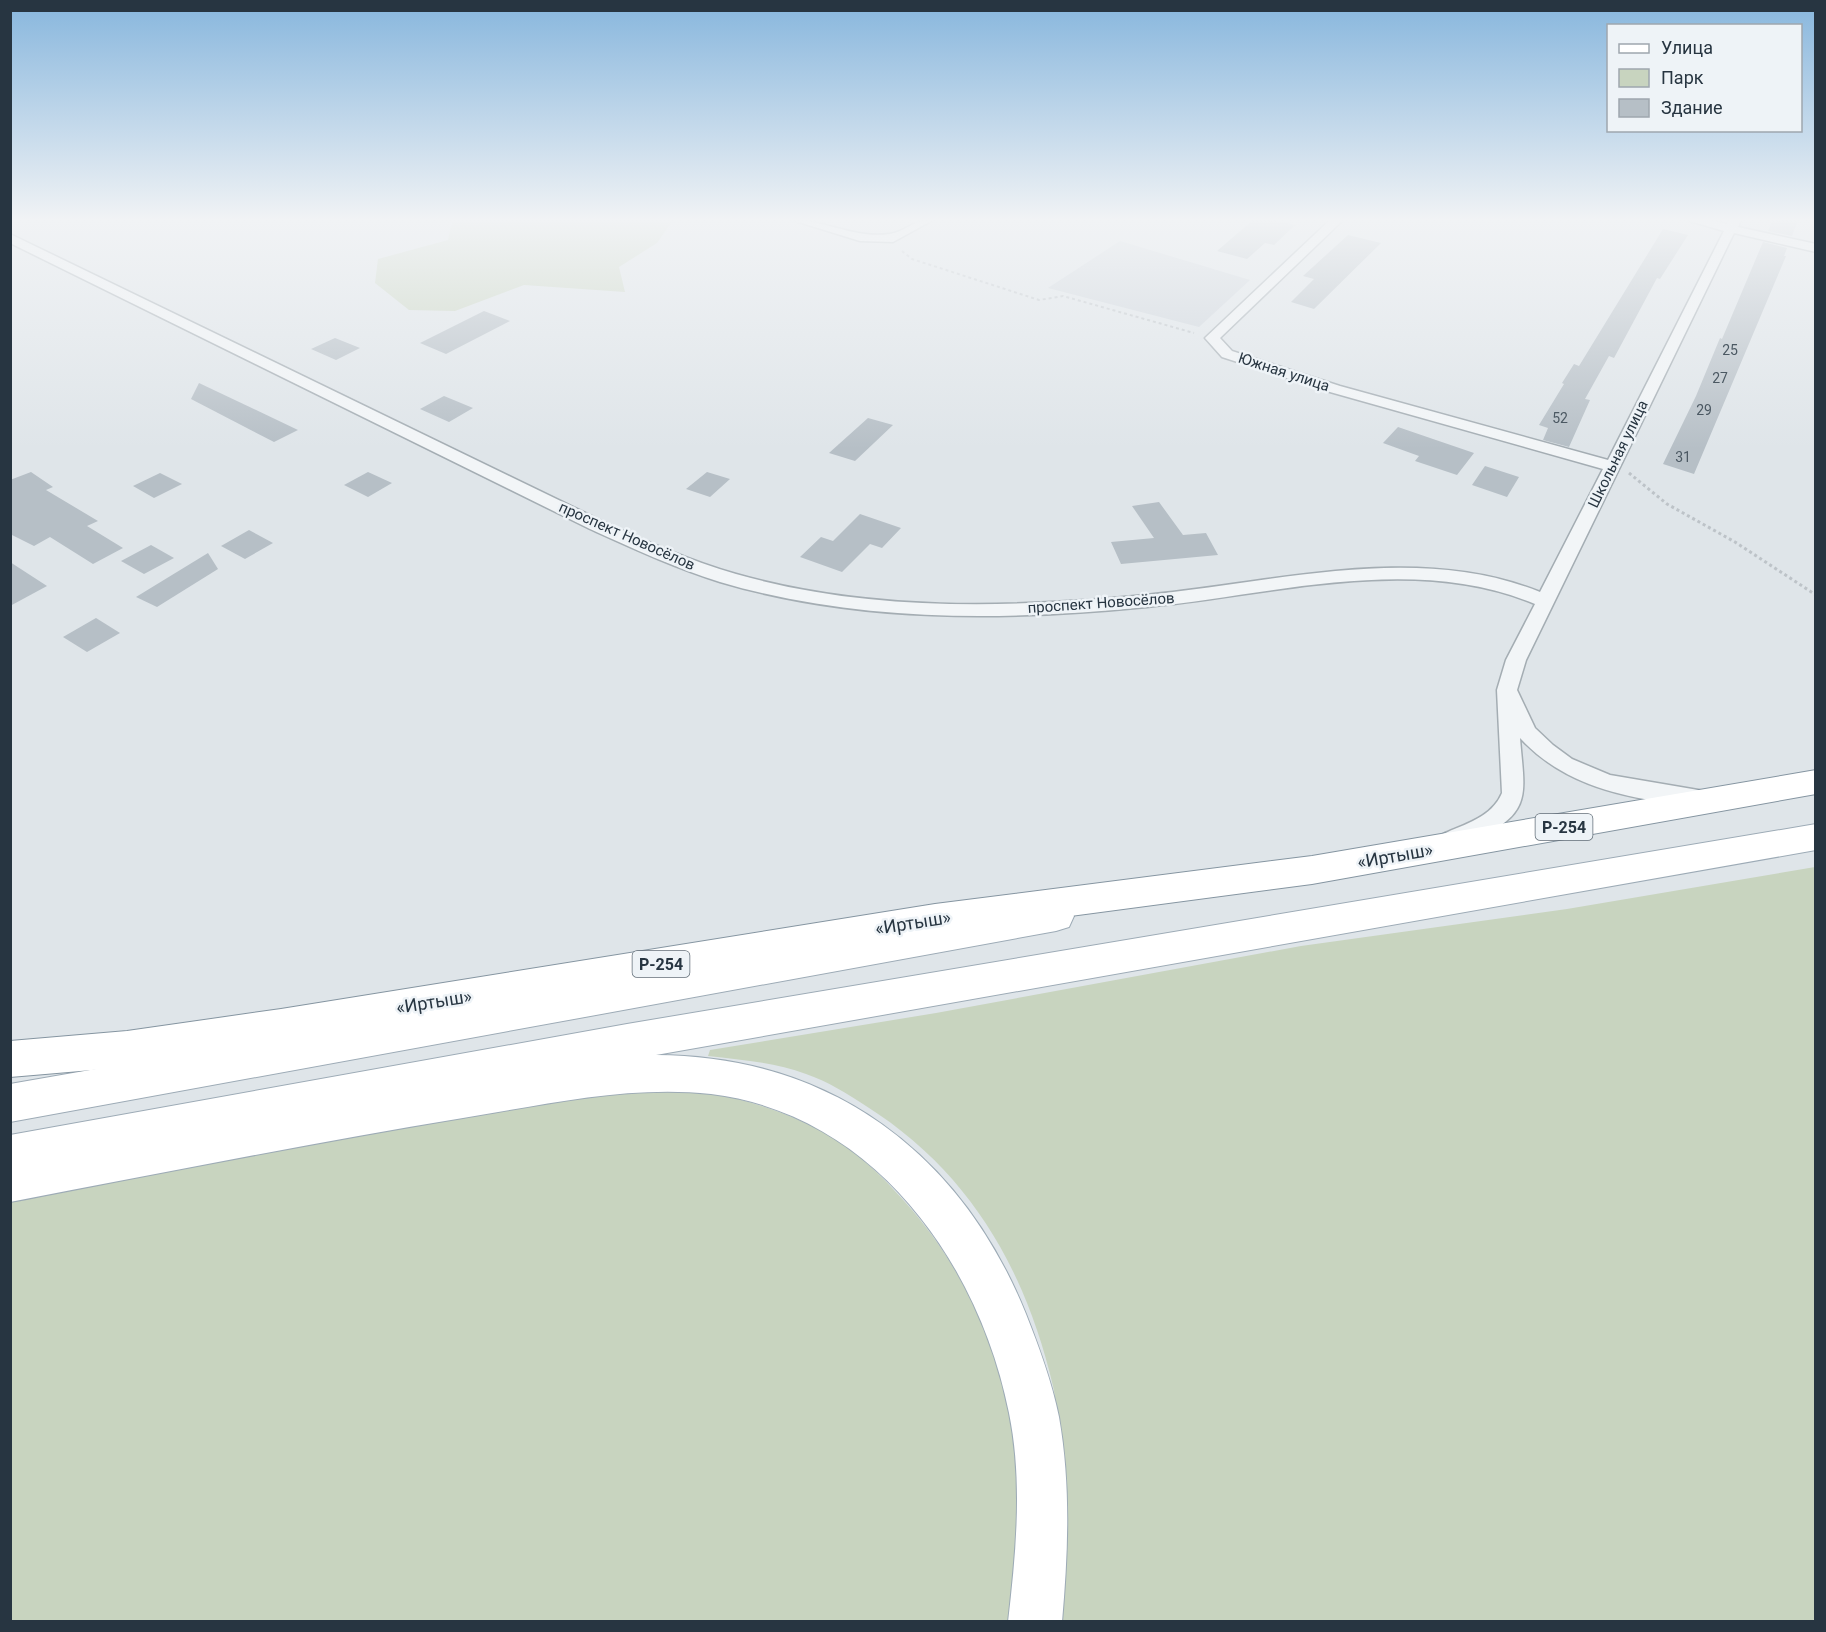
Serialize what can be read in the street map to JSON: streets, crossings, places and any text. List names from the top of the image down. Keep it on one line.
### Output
{"streets":{"main road":["Р-254","«Иртыш»"],"street":["Южная улица","Школьная улица","проспект Новосёлов"]},"crossings":[["Южная улица","Школьная улица"],["Школьная улица","проспект Новосёлов"]],"house_numbers":["25","27","29","52","31"],"legend":["Улица","Парк","Здание"]}
